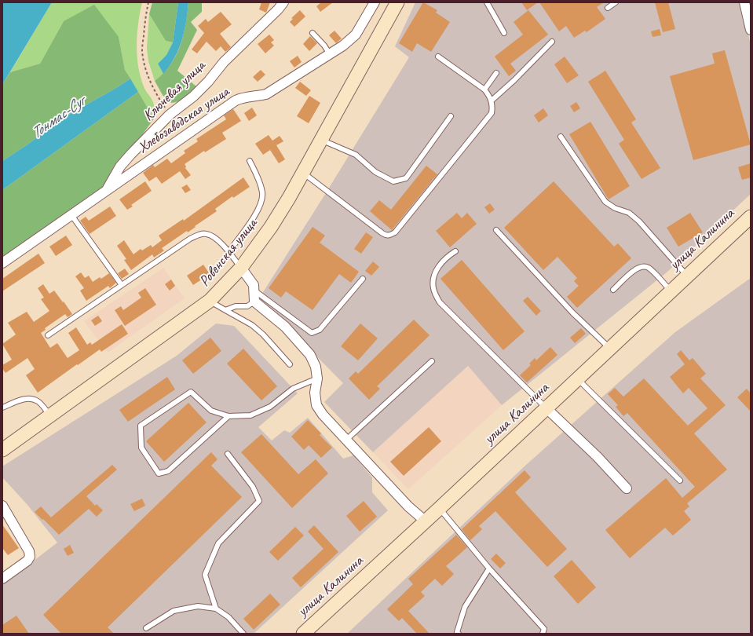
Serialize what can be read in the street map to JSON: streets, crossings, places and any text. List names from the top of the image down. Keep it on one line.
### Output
{"streets":{"main road":["улица Калинина","Ровенская улица"],"street":["Ключевая улица","Хлебозаводская улица"]},"crossings":[["Ключевая улица","Хлебозаводская улица"]],"water":["Тонмас-Суг"]}
